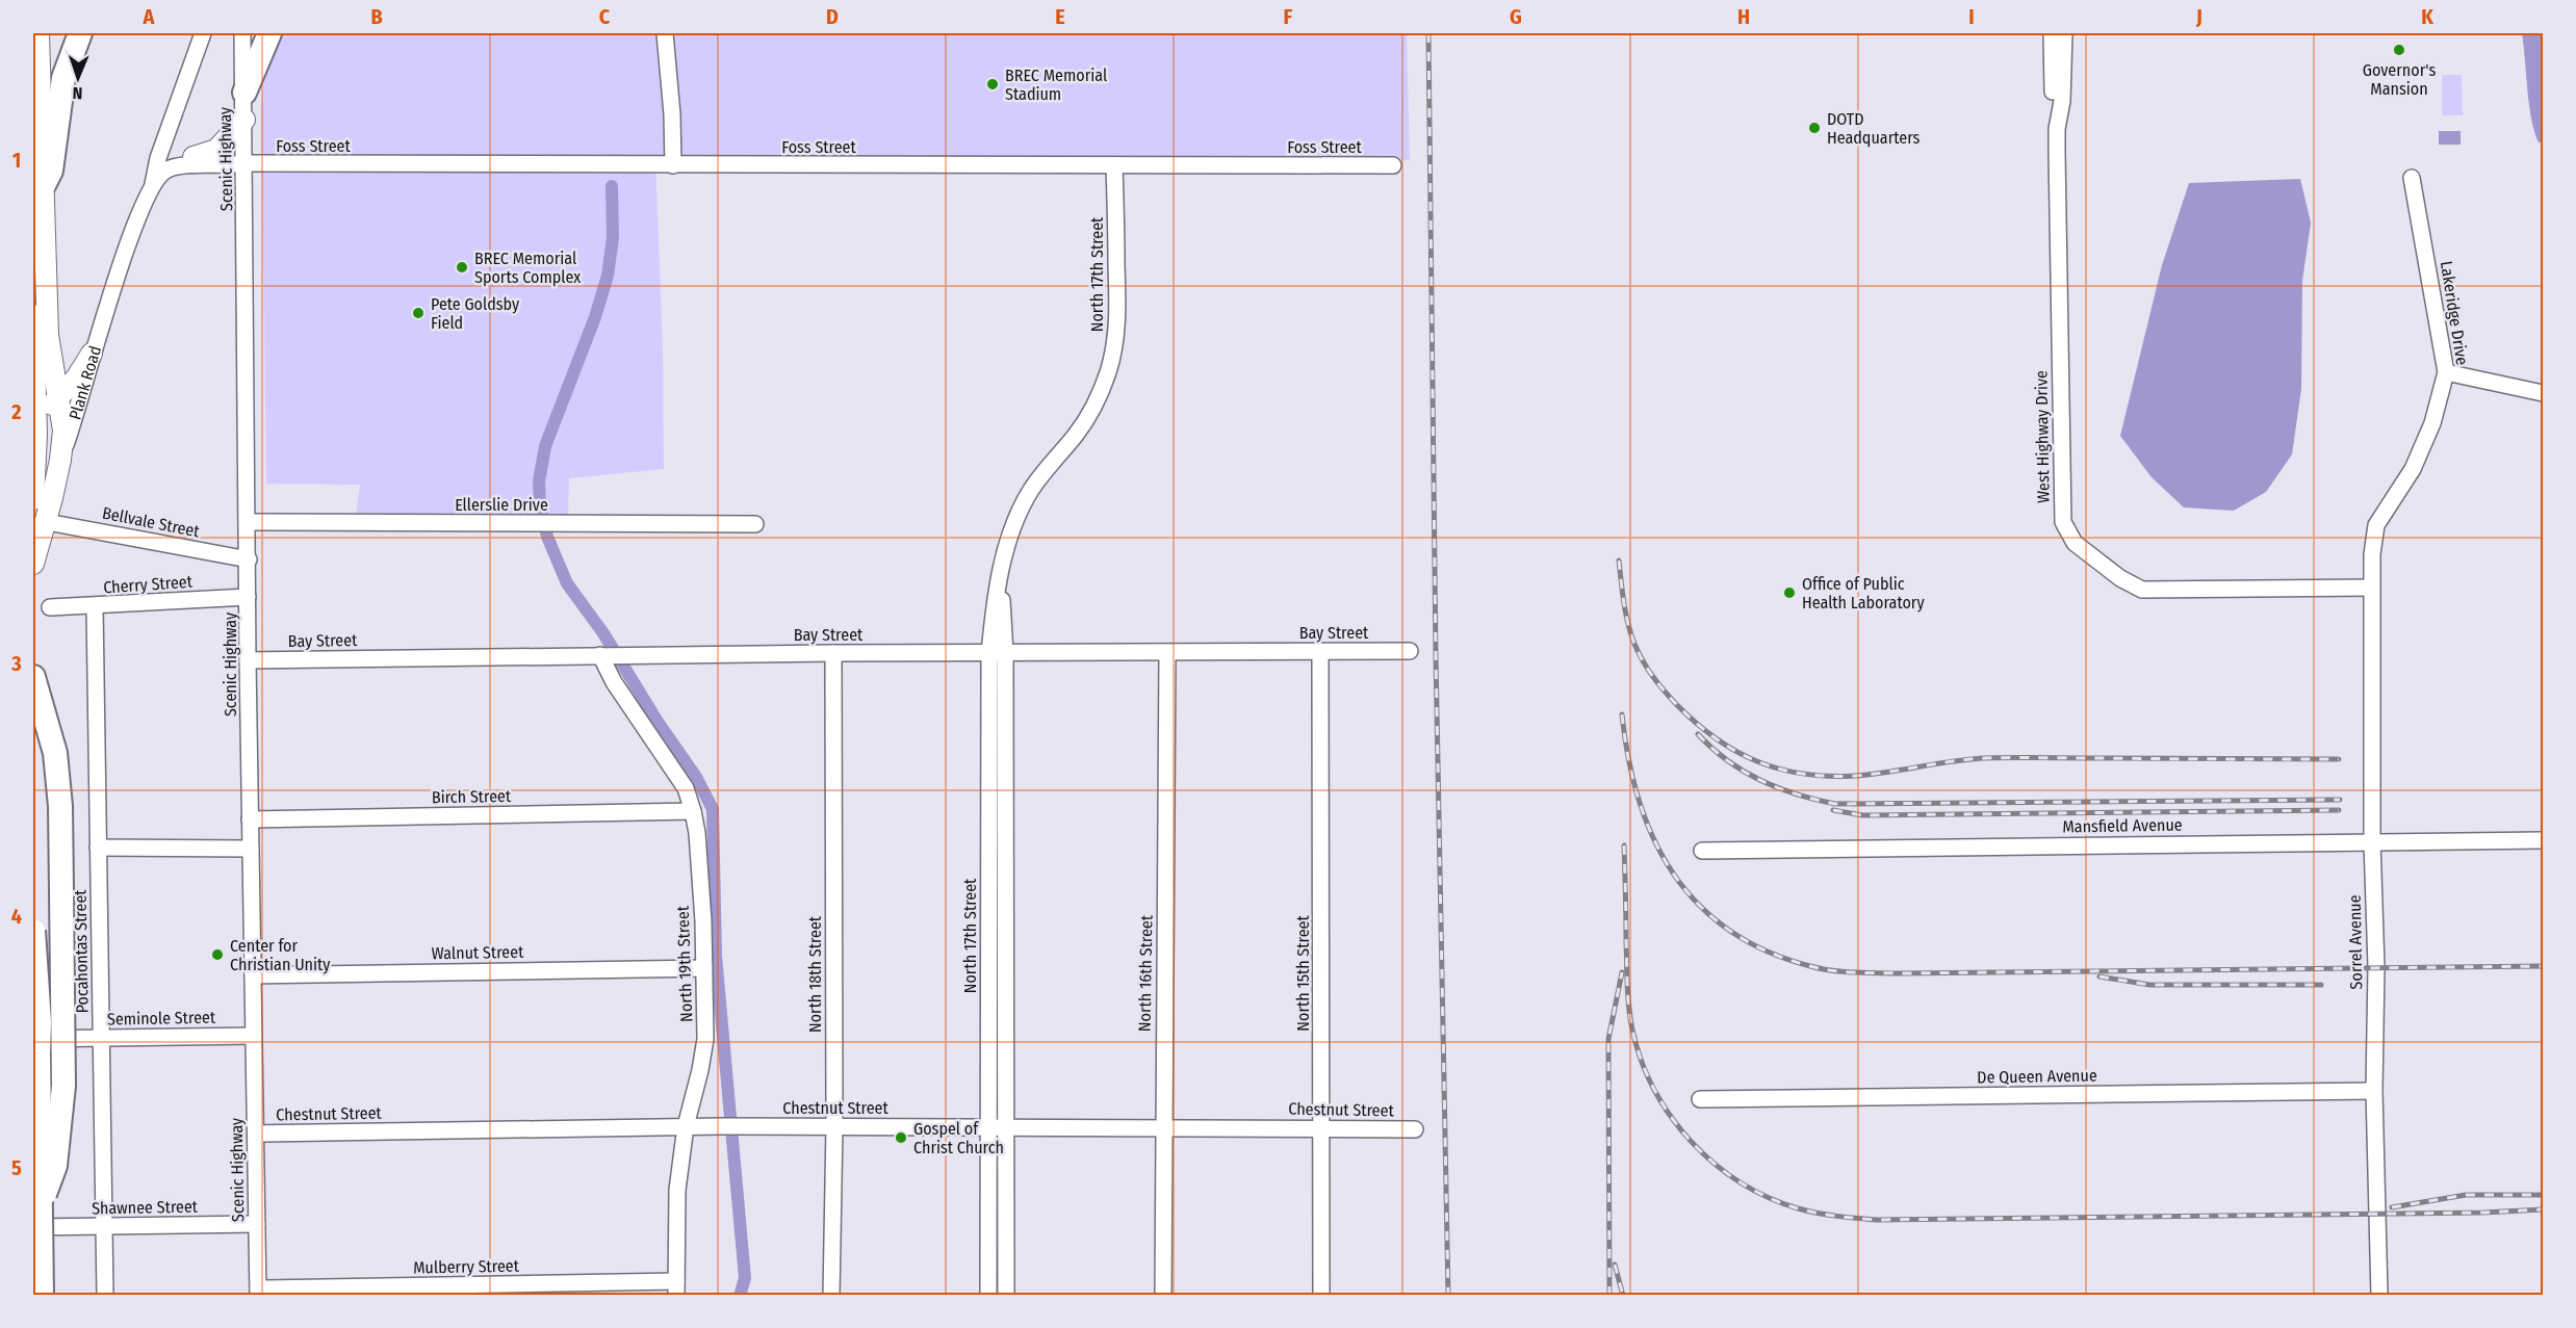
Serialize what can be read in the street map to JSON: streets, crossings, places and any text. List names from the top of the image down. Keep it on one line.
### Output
{"streets":{"main road":["Plank Road"],"street":["Foss Street","Scenic Highway","North 17th Street","Lakeridge Drive","West Highway Drive","Ellerslie Drive","Bellvale Street","Cherry Street","Bay Street","Birch Street","Mansfield Avenue","Sorrel Avenue","Pocahontas Street","Walnut Street","North 19th Street","North 16th Street","North 15th Street","North 18th Street","Seminole Street","De Queen Avenue","Chestnut Street","Shawnee Street","Mulberry Street"]},"crossings":[["Foss Street","Scenic Highway"],["Foss Street","North 17th Street"],["Foss Street","Plank Road"],["Scenic Highway","Plank Road"],["Scenic Highway","Ellerslie Drive"],["Scenic Highway","Bellvale Street"],["Scenic Highway","Cherry Street"],["Scenic Highway","Bay Street"],["Scenic Highway","Birch Street"],["Scenic Highway","Walnut Street"],["Scenic Highway","Seminole Street"],["Scenic Highway","Chestnut Street"],["Scenic Highway","Shawnee Street"],["Scenic Highway","Mulberry Street"],["North 17th Street","Bay Street"],["North 17th Street","Chestnut Street"],["Lakeridge Drive","West Highway Drive"],["Lakeridge Drive","Sorrel Avenue"],["Plank Road","Bellvale Street"],["West Highway Drive","Sorrel Avenue"],["Cherry Street","Pocahontas Street"],["Bay Street","North 19th Street"],["Bay Street","North 16th Street"],["Bay Street","North 15th Street"],["Bay Street","North 18th Street"],["Birch Street","North 19th Street"],["Mansfield Avenue","Sorrel Avenue"],["Sorrel Avenue","De Queen Avenue"],["Pocahontas Street","Seminole Street"],["Pocahontas Street","Shawnee Street"],["Walnut Street","North 19th Street"],["North 19th Street","Chestnut Street"],["North 19th Street","Mulberry Street"],["North 16th Street","Chestnut Street"],["North 15th Street","Chestnut Street"],["North 18th Street","Chestnut Street"]],"places":["Governor's Mansion","BREC Memorial Stadium","DOTD Headquarters","BREC Memorial Sports Complex","Pete Goldsby Field","Office of Public Health Laboratory","Center for Christian Unity","Gospel of Christ Church"],"north":"bottom","grid":{"columns":["A","B","C","D","E","F","G","H","I","J","K"],"rows":["1","2","3","4","5"]}}
